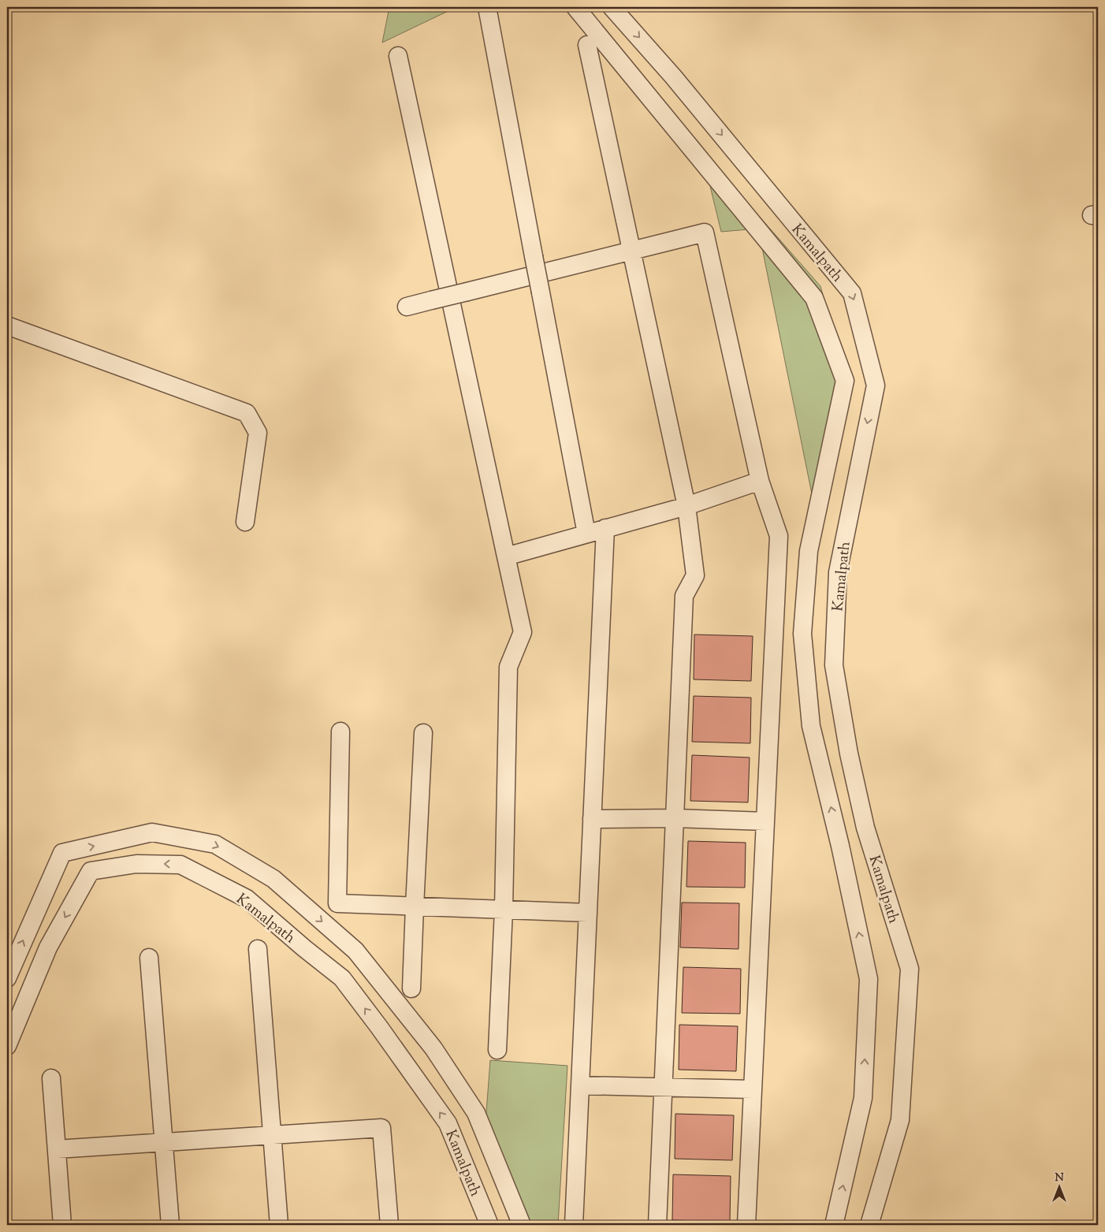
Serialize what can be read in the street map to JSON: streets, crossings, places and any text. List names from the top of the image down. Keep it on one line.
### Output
{"streets":{"street":["Kamalpath"]},"north":"top"}
